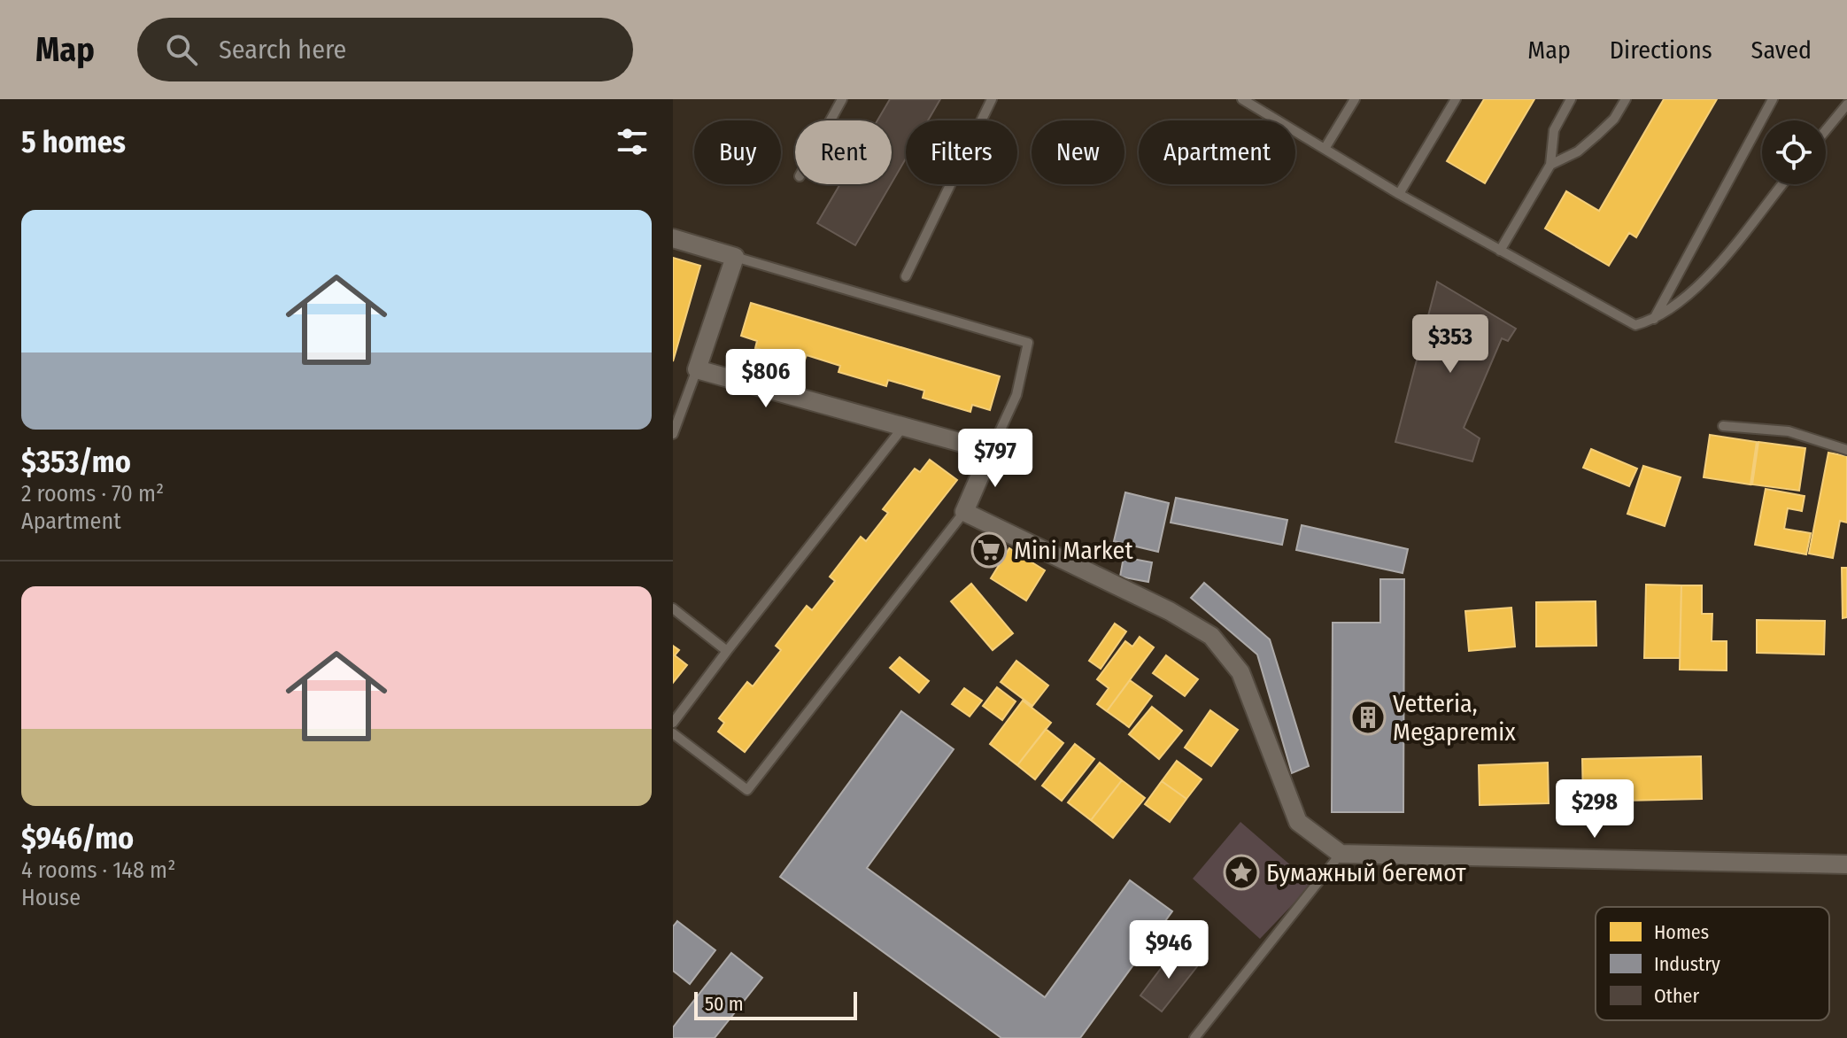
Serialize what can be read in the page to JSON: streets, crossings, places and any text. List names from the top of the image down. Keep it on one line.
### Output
{"places":{"supermarket":["Mini Market"],"building":["Vetteria, Megapremix"],"place":["Бумажный бегемот"]},"legend":["Homes","Industry","Other"],"scale_bar":"50 m","page":{"header":"Map","search":"Search here","nav":["Map","Directions","Saved"],"heading":"5 homes","chip":["Buy","Rent","Filters","New","Apartment"],"list":[{"name":"$353/mo","note":"2 rooms · 70 m² · Apartment"},{"name":"$946/mo","note":"4 rooms · 148 m² · House"}],"price":["$353","$806","$797","$298","$946"],"scale":"50 m"}}
